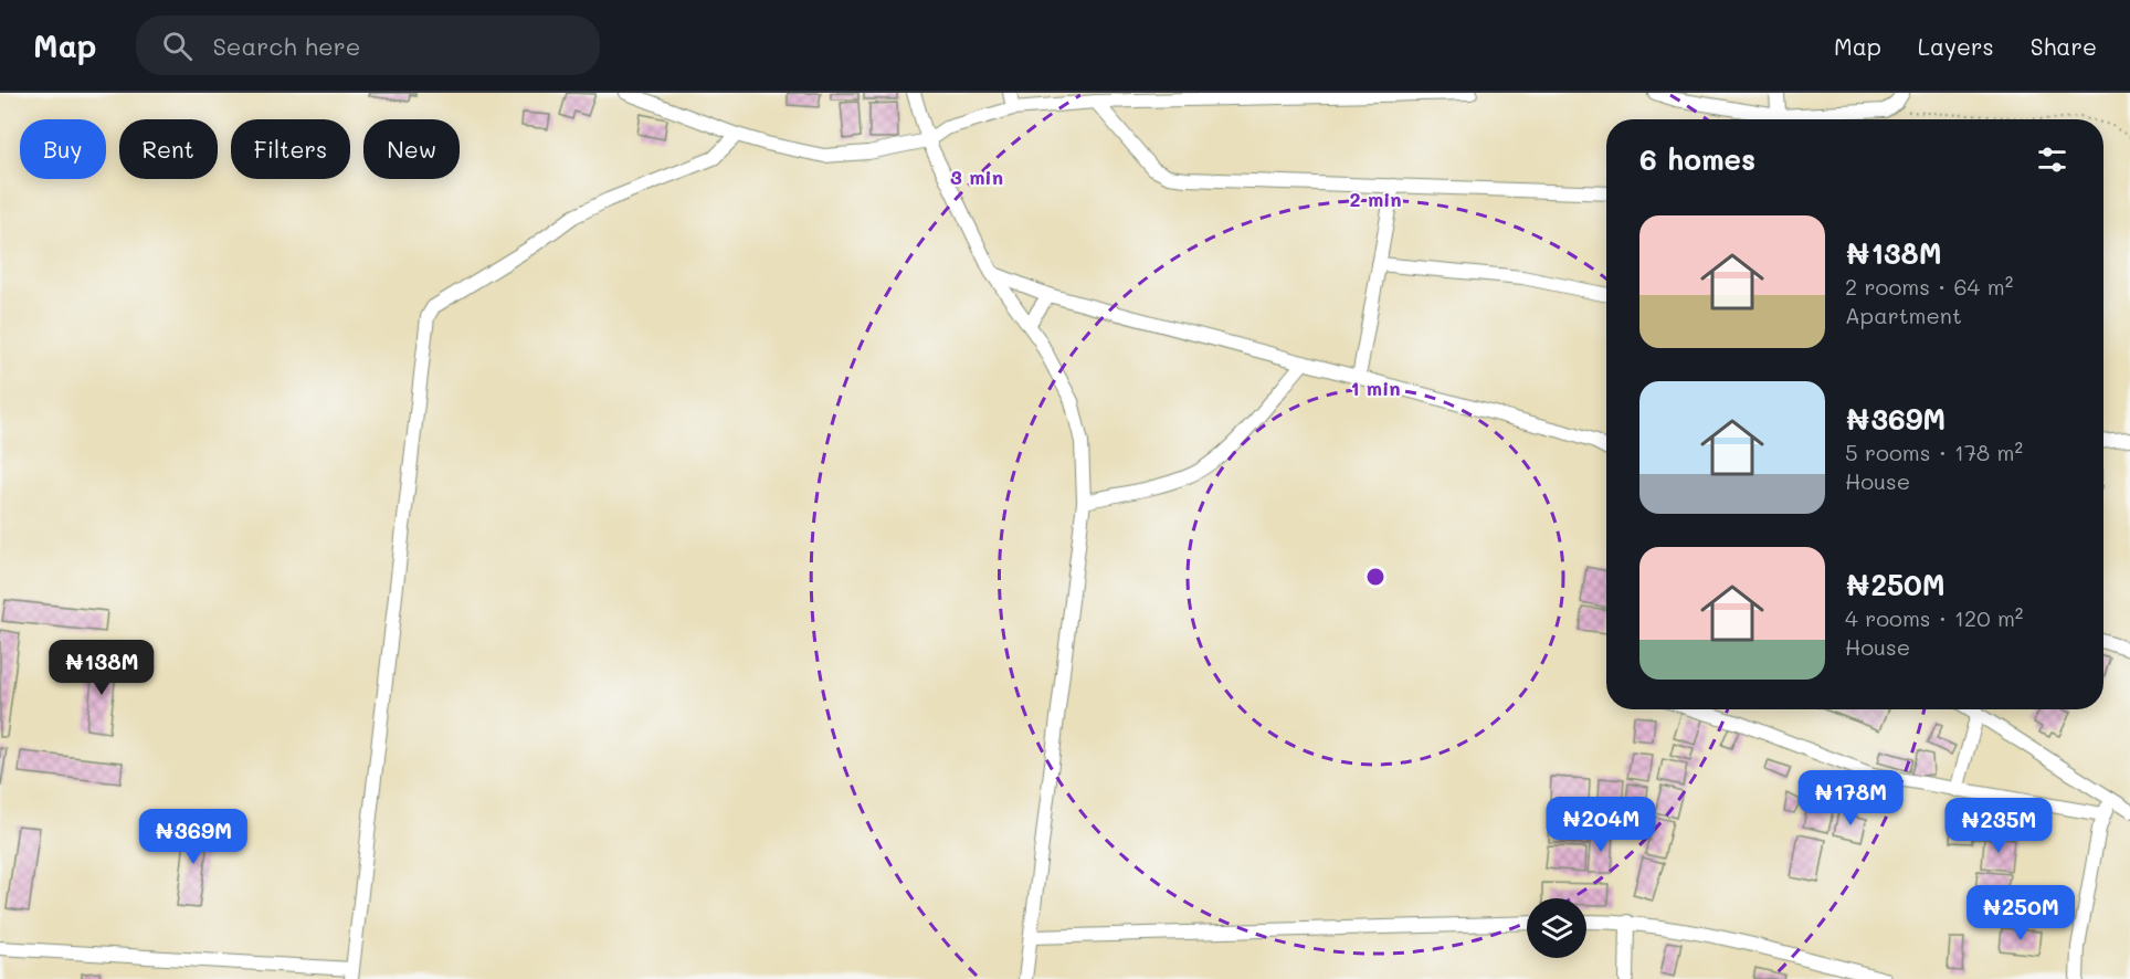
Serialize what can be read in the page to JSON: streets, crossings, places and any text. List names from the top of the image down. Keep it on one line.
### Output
{"page":{"header":"Map","search":"Search here","nav":["Map","Layers","Share"],"chip":["Buy","Rent","Filters","New"],"heading":"6 homes","list":[{"name":"₦138M","note":"2 rooms · 64 m² · Apartment"},{"name":"₦369M","note":"5 rooms · 178 m² · House"},{"name":"₦250M","note":"4 rooms · 120 m² · House"}],"price":["₦138M","₦178M","₦204M","₦235M","₦369M","₦250M"]},"rings":["3 min","2 min","1 min"]}
